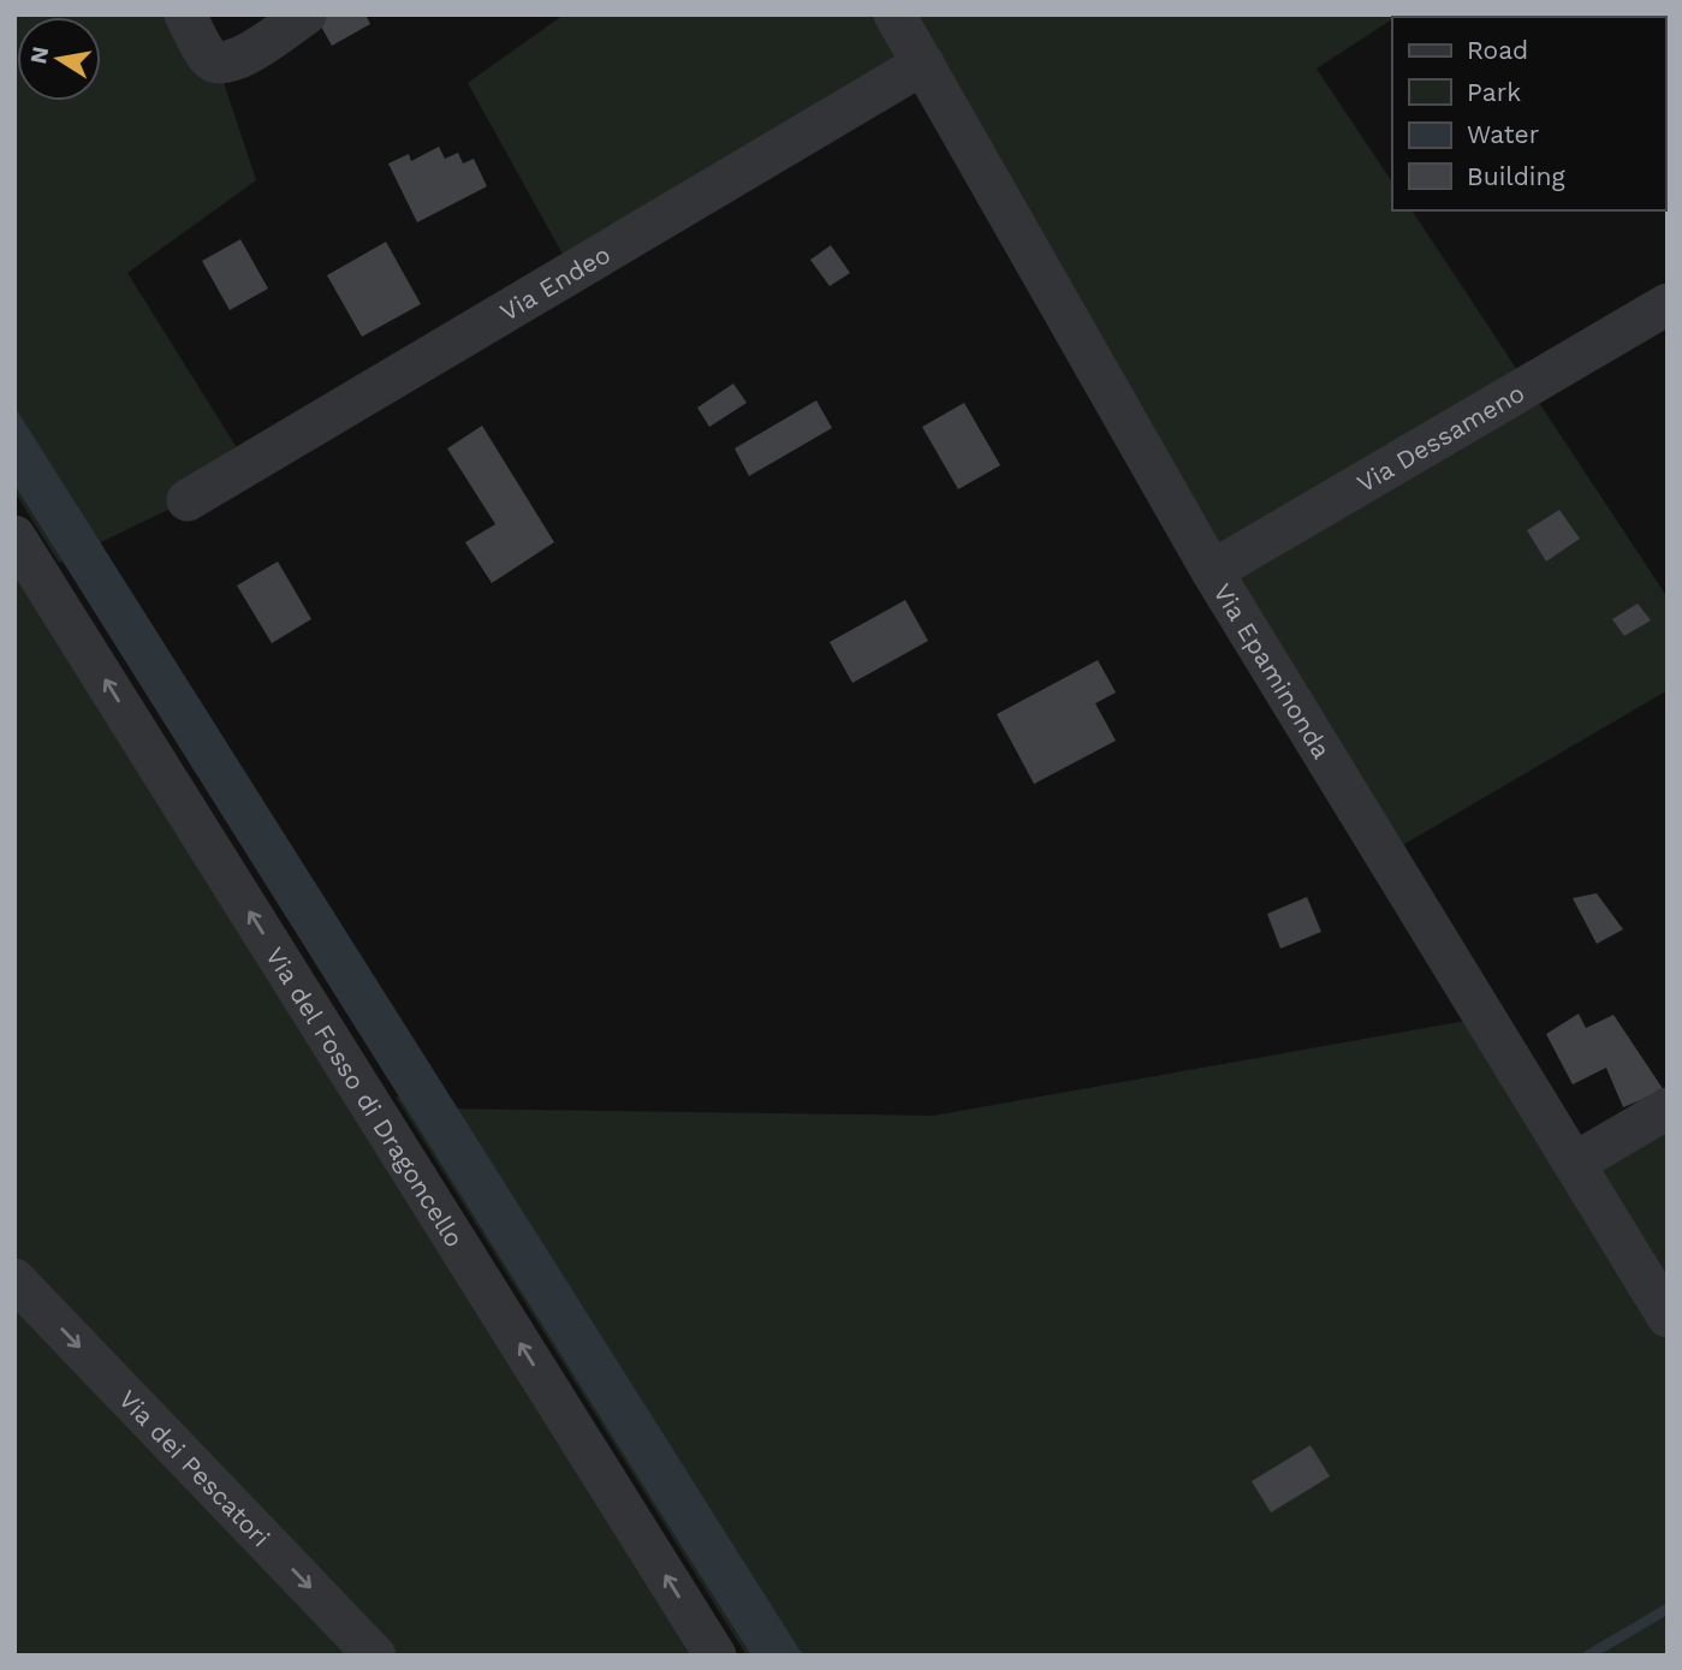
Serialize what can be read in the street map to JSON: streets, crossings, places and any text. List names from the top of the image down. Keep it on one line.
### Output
{"streets":{"street":["Via Endeo","Via Dessameno","Via Epaminonda","Via del Fosso di Dragoncello","Via dei Pescatori"]},"crossings":[["Via Endeo","Via Epaminonda"],["Via Dessameno","Via Epaminonda"]],"one_way":["Via del Fosso di Dragoncello","Via dei Pescatori"],"legend":["Road","Park","Water","Building"],"north":"left"}
